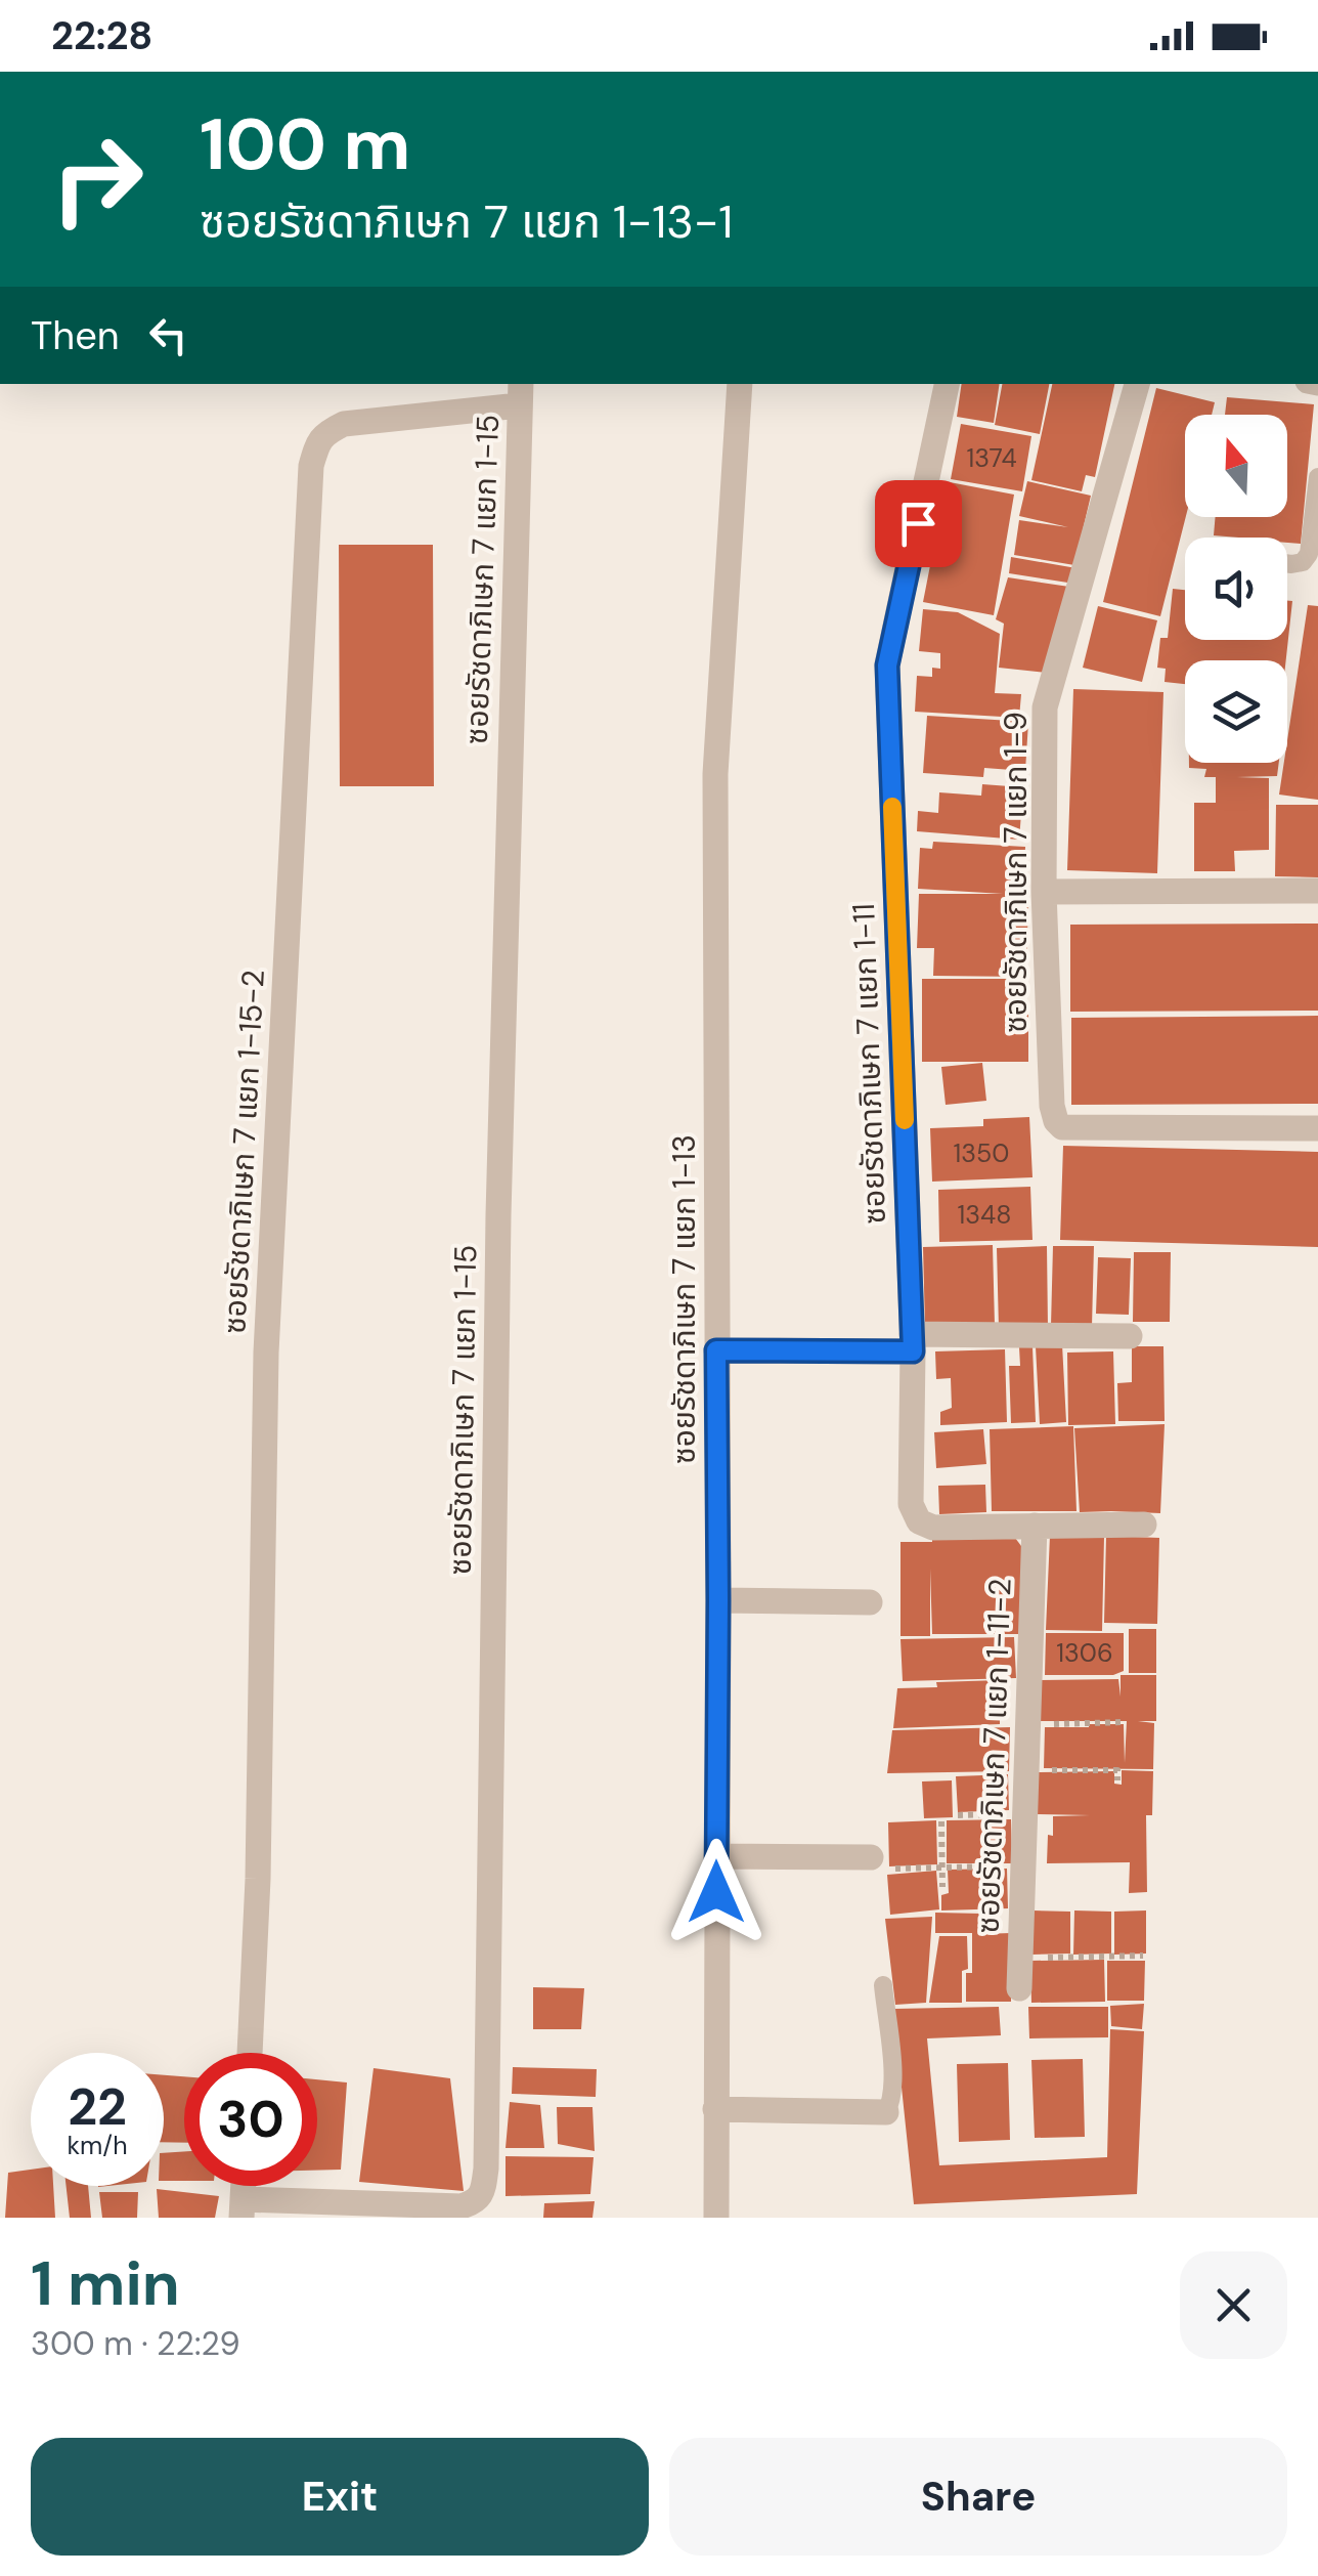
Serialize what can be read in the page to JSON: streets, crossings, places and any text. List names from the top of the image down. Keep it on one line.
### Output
{"streets":{"street":["ซอยรัชดาภิเษก 7 แยก 1-15","ซอยรัชดาภิเษก 7 แยก 1-9","ซอยรัชดาภิเษก 7 แยก 1-11","ซอยรัชดาภิเษก 7 แยก 1-15-2","ซอยรัชดาภิเษก 7 แยก 1-13","ซอยรัชดาภิเษก 7 แยก 1-11-2"]},"crossings":[["ซอยรัชดาภิเษก 7 แยก 1-15","ซอยรัชดาภิเษก 7 แยก 1-15-2"],["ซอยรัชดาภิเษก 7 แยก 1-11","ซอยรัชดาภิเษก 7 แยก 1-11-2"]],"house_numbers":["1374","1350","1348","1306"],"north":"top","page":{"status":"22:28","turn":["100 m","ซอยรัชดาภิเษก 7 แยก 1-13-1"],"then":"Then","speed":"22 km/h","limit":"30","heading":["1 min","300 m · 22:29"],"buttons":["Exit","Share"]}}
